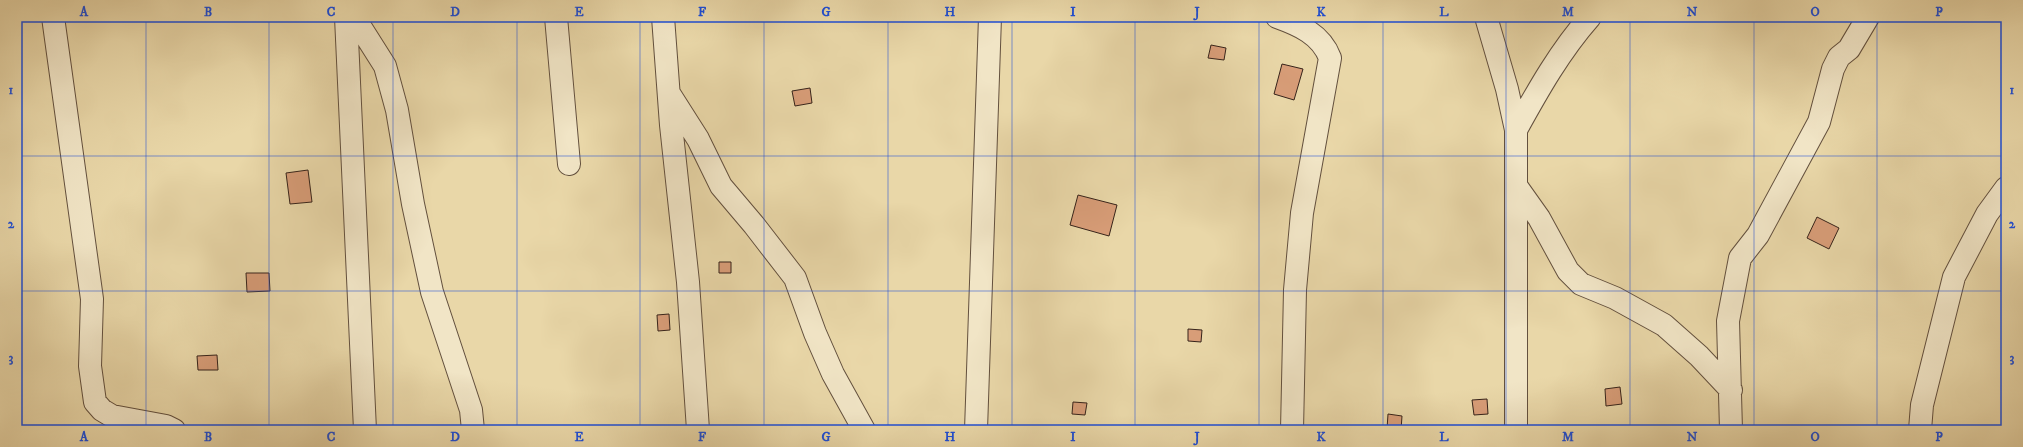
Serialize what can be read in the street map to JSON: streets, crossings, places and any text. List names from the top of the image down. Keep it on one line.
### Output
{"grid":{"columns":["A","B","C","D","E","F","G","H","I","J","K","L","M","N","O","P"],"rows":["1","2","3"]}}
